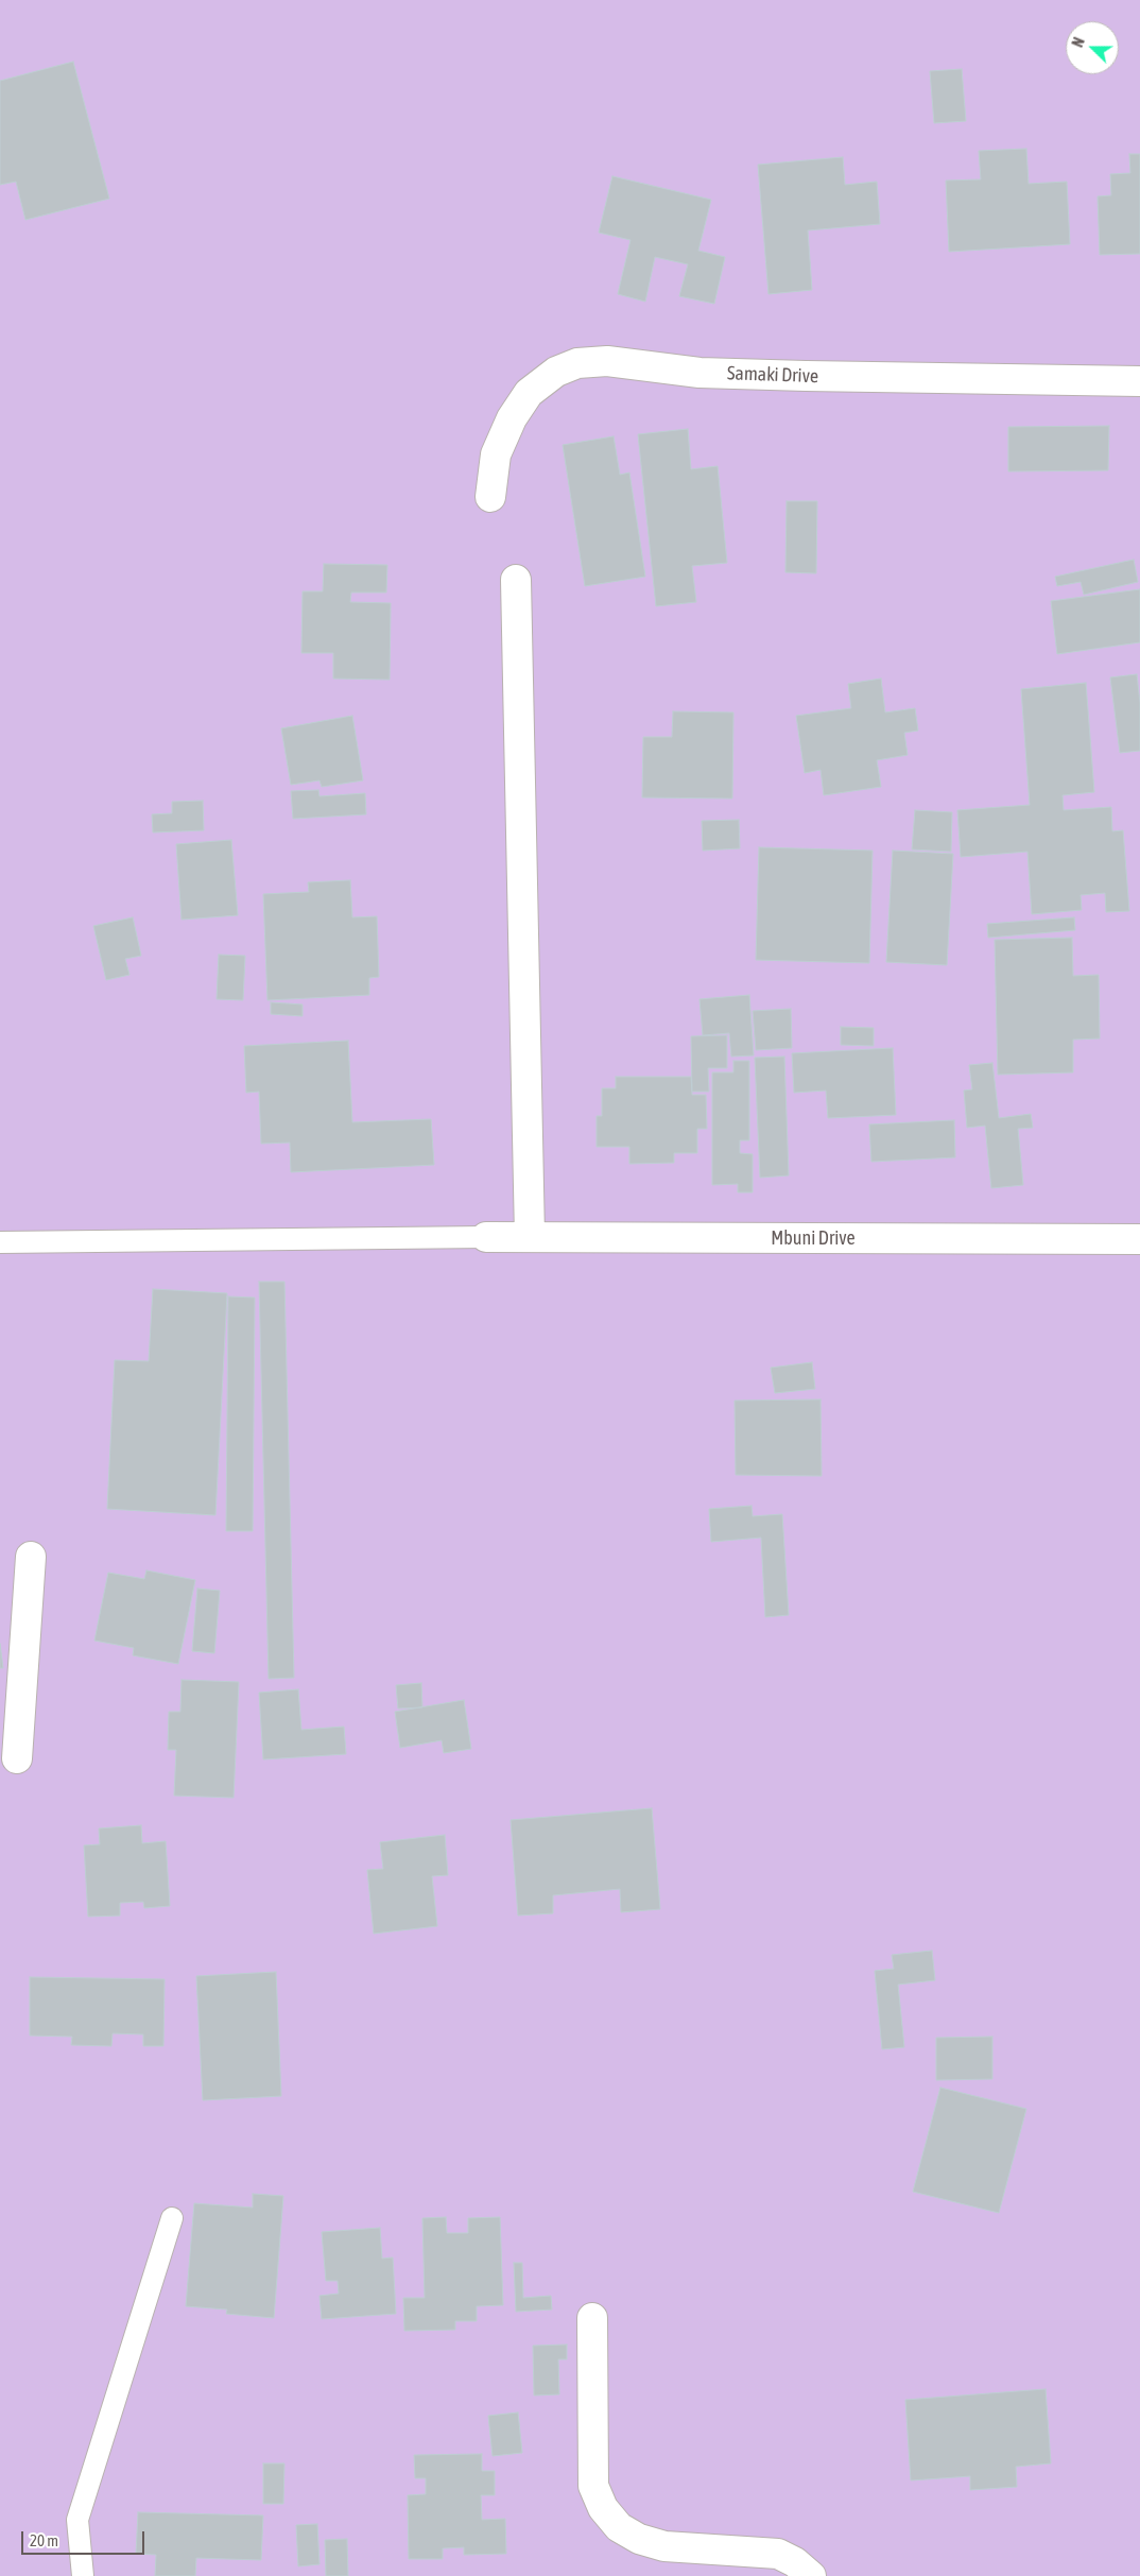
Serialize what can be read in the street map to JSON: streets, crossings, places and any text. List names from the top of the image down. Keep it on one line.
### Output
{"streets":{"street":["Samaki Drive","Mbuni Drive"]},"scale_bar":"20 m","north":"left"}
